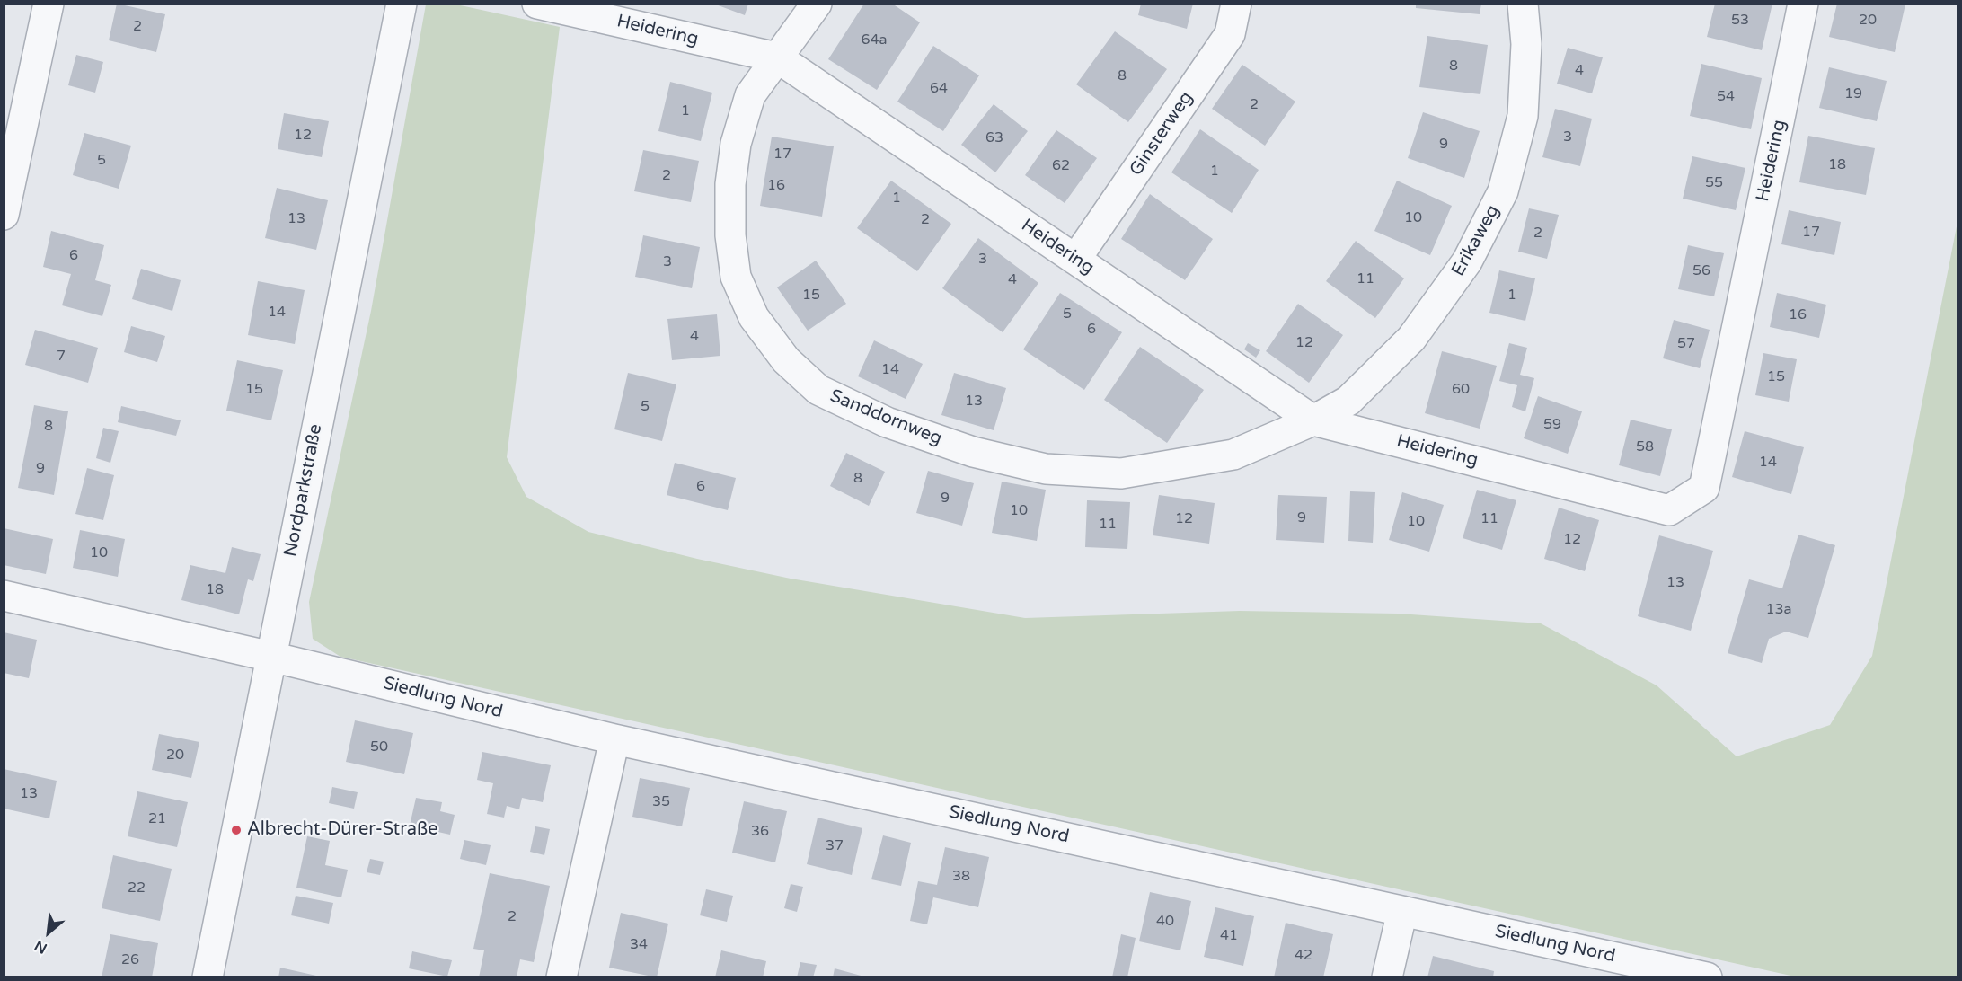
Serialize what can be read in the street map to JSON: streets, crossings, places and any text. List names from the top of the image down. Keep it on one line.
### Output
{"streets":{"street":["Heidering","Ginsterweg","Erikaweg","Sanddornweg","Nordparkstraße","Siedlung Nord"]},"crossings":[["Heidering","Ginsterweg"],["Heidering","Erikaweg"],["Heidering","Sanddornweg"],["Erikaweg","Sanddornweg"],["Nordparkstraße","Siedlung Nord"]],"places":["Albrecht-Dürer-Straße"],"house_numbers":["53","20","2","64a","8","4","8","64","19","54","2","1","12","3","63","9","17","5","18","62","1","2","55","16","1","10","13","2","17","2","6","3","3","56","11","4","15","1","14","5","16","6","4","12","57","7","14","15","15","60","13","5","59","8","58","14","9","8","6","9","10","9","12","11","10","11","12","10","13","18","13a","50","20","13","35","21","36","37","38","22","2","40","41","34","42","26"],"north":"bottom left"}
